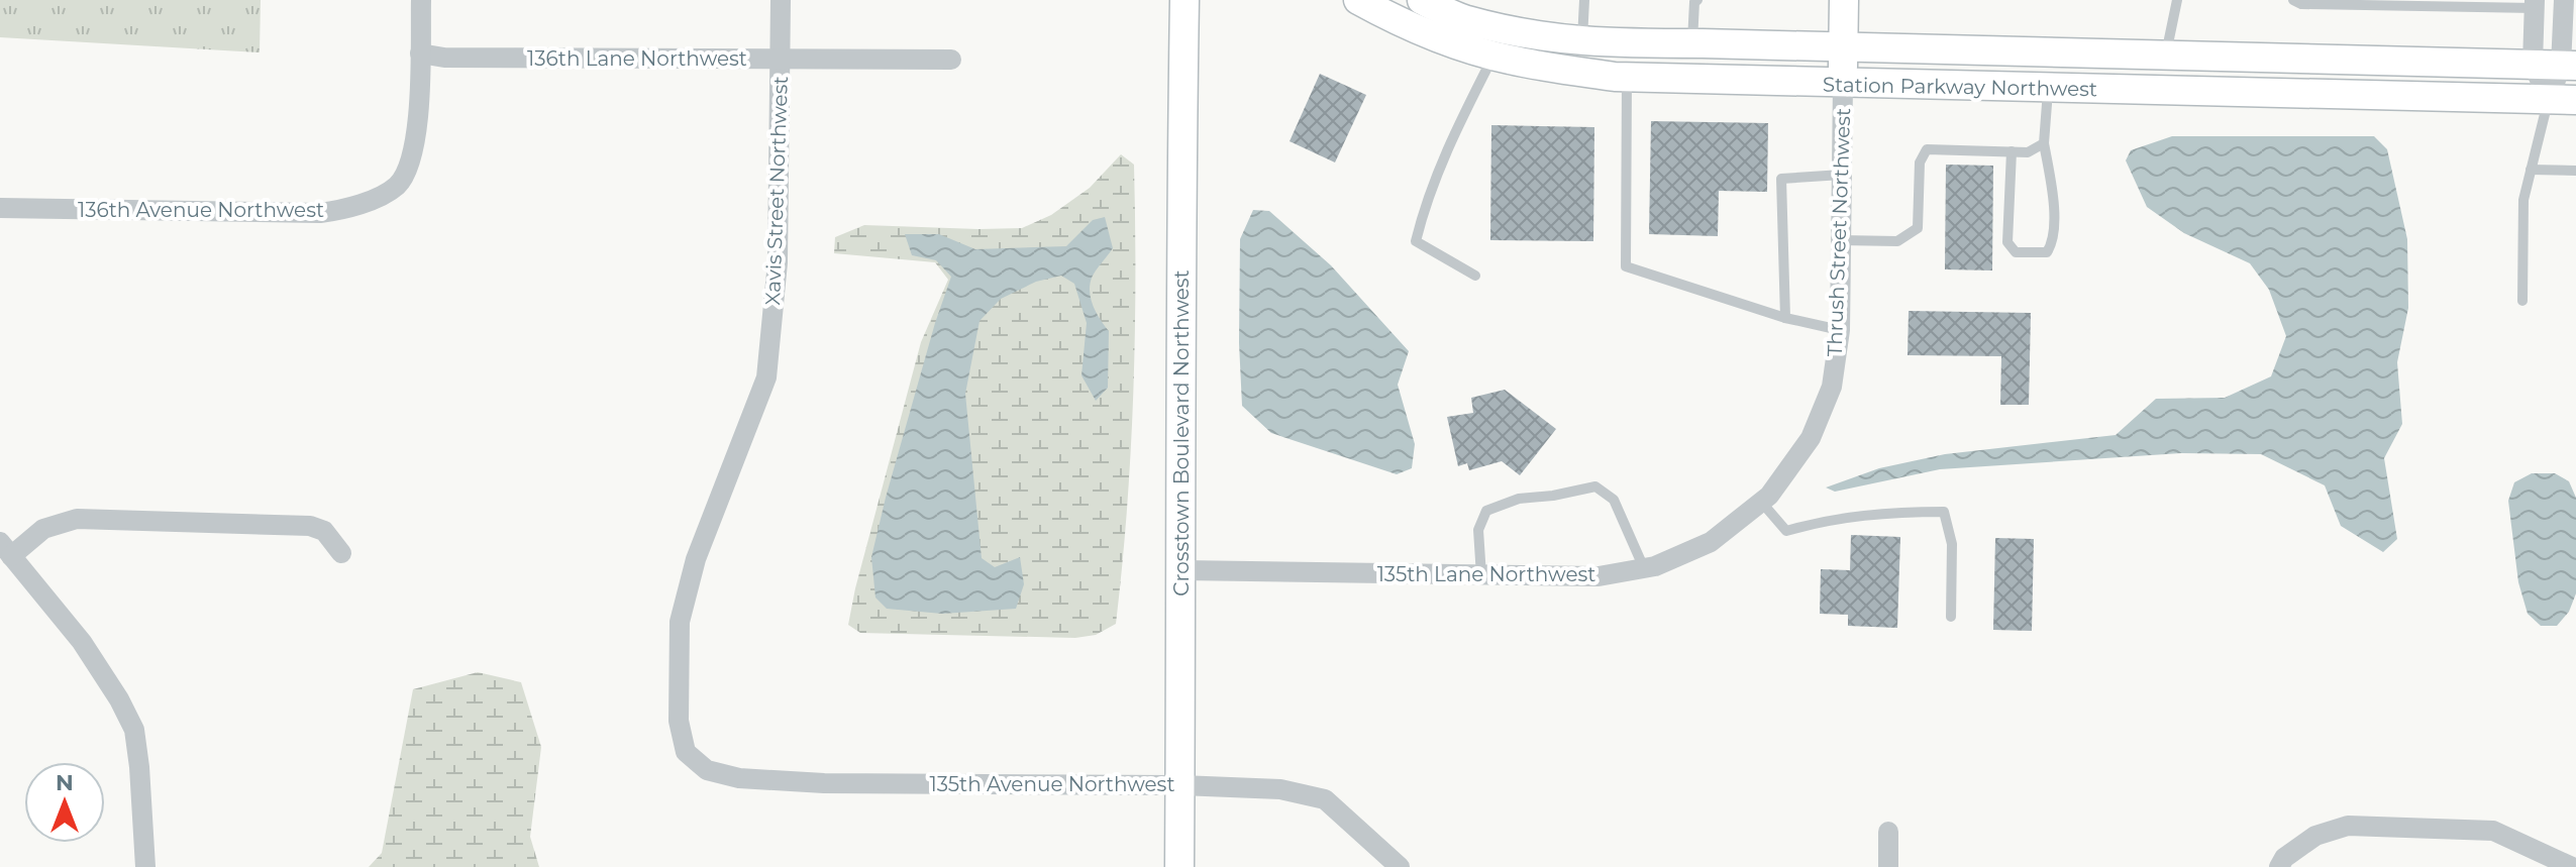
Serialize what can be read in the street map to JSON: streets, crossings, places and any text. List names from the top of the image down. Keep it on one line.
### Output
{"streets":{"street":["136th Lane Northwest","Station Parkway Northwest","Xavis Street Northwest","136th Avenue Northwest","Thrush Street Northwest","Crosstown Boulevard Northwest","135th Lane Northwest","135th Avenue Northwest"]},"crossings":[["136th Lane Northwest","Xavis Street Northwest"],["136th Lane Northwest","136th Avenue Northwest"],["Station Parkway Northwest","Thrush Street Northwest"],["Xavis Street Northwest","135th Avenue Northwest"],["Thrush Street Northwest","135th Lane Northwest"],["Crosstown Boulevard Northwest","135th Lane Northwest"],["Crosstown Boulevard Northwest","135th Avenue Northwest"]],"north":"top"}
